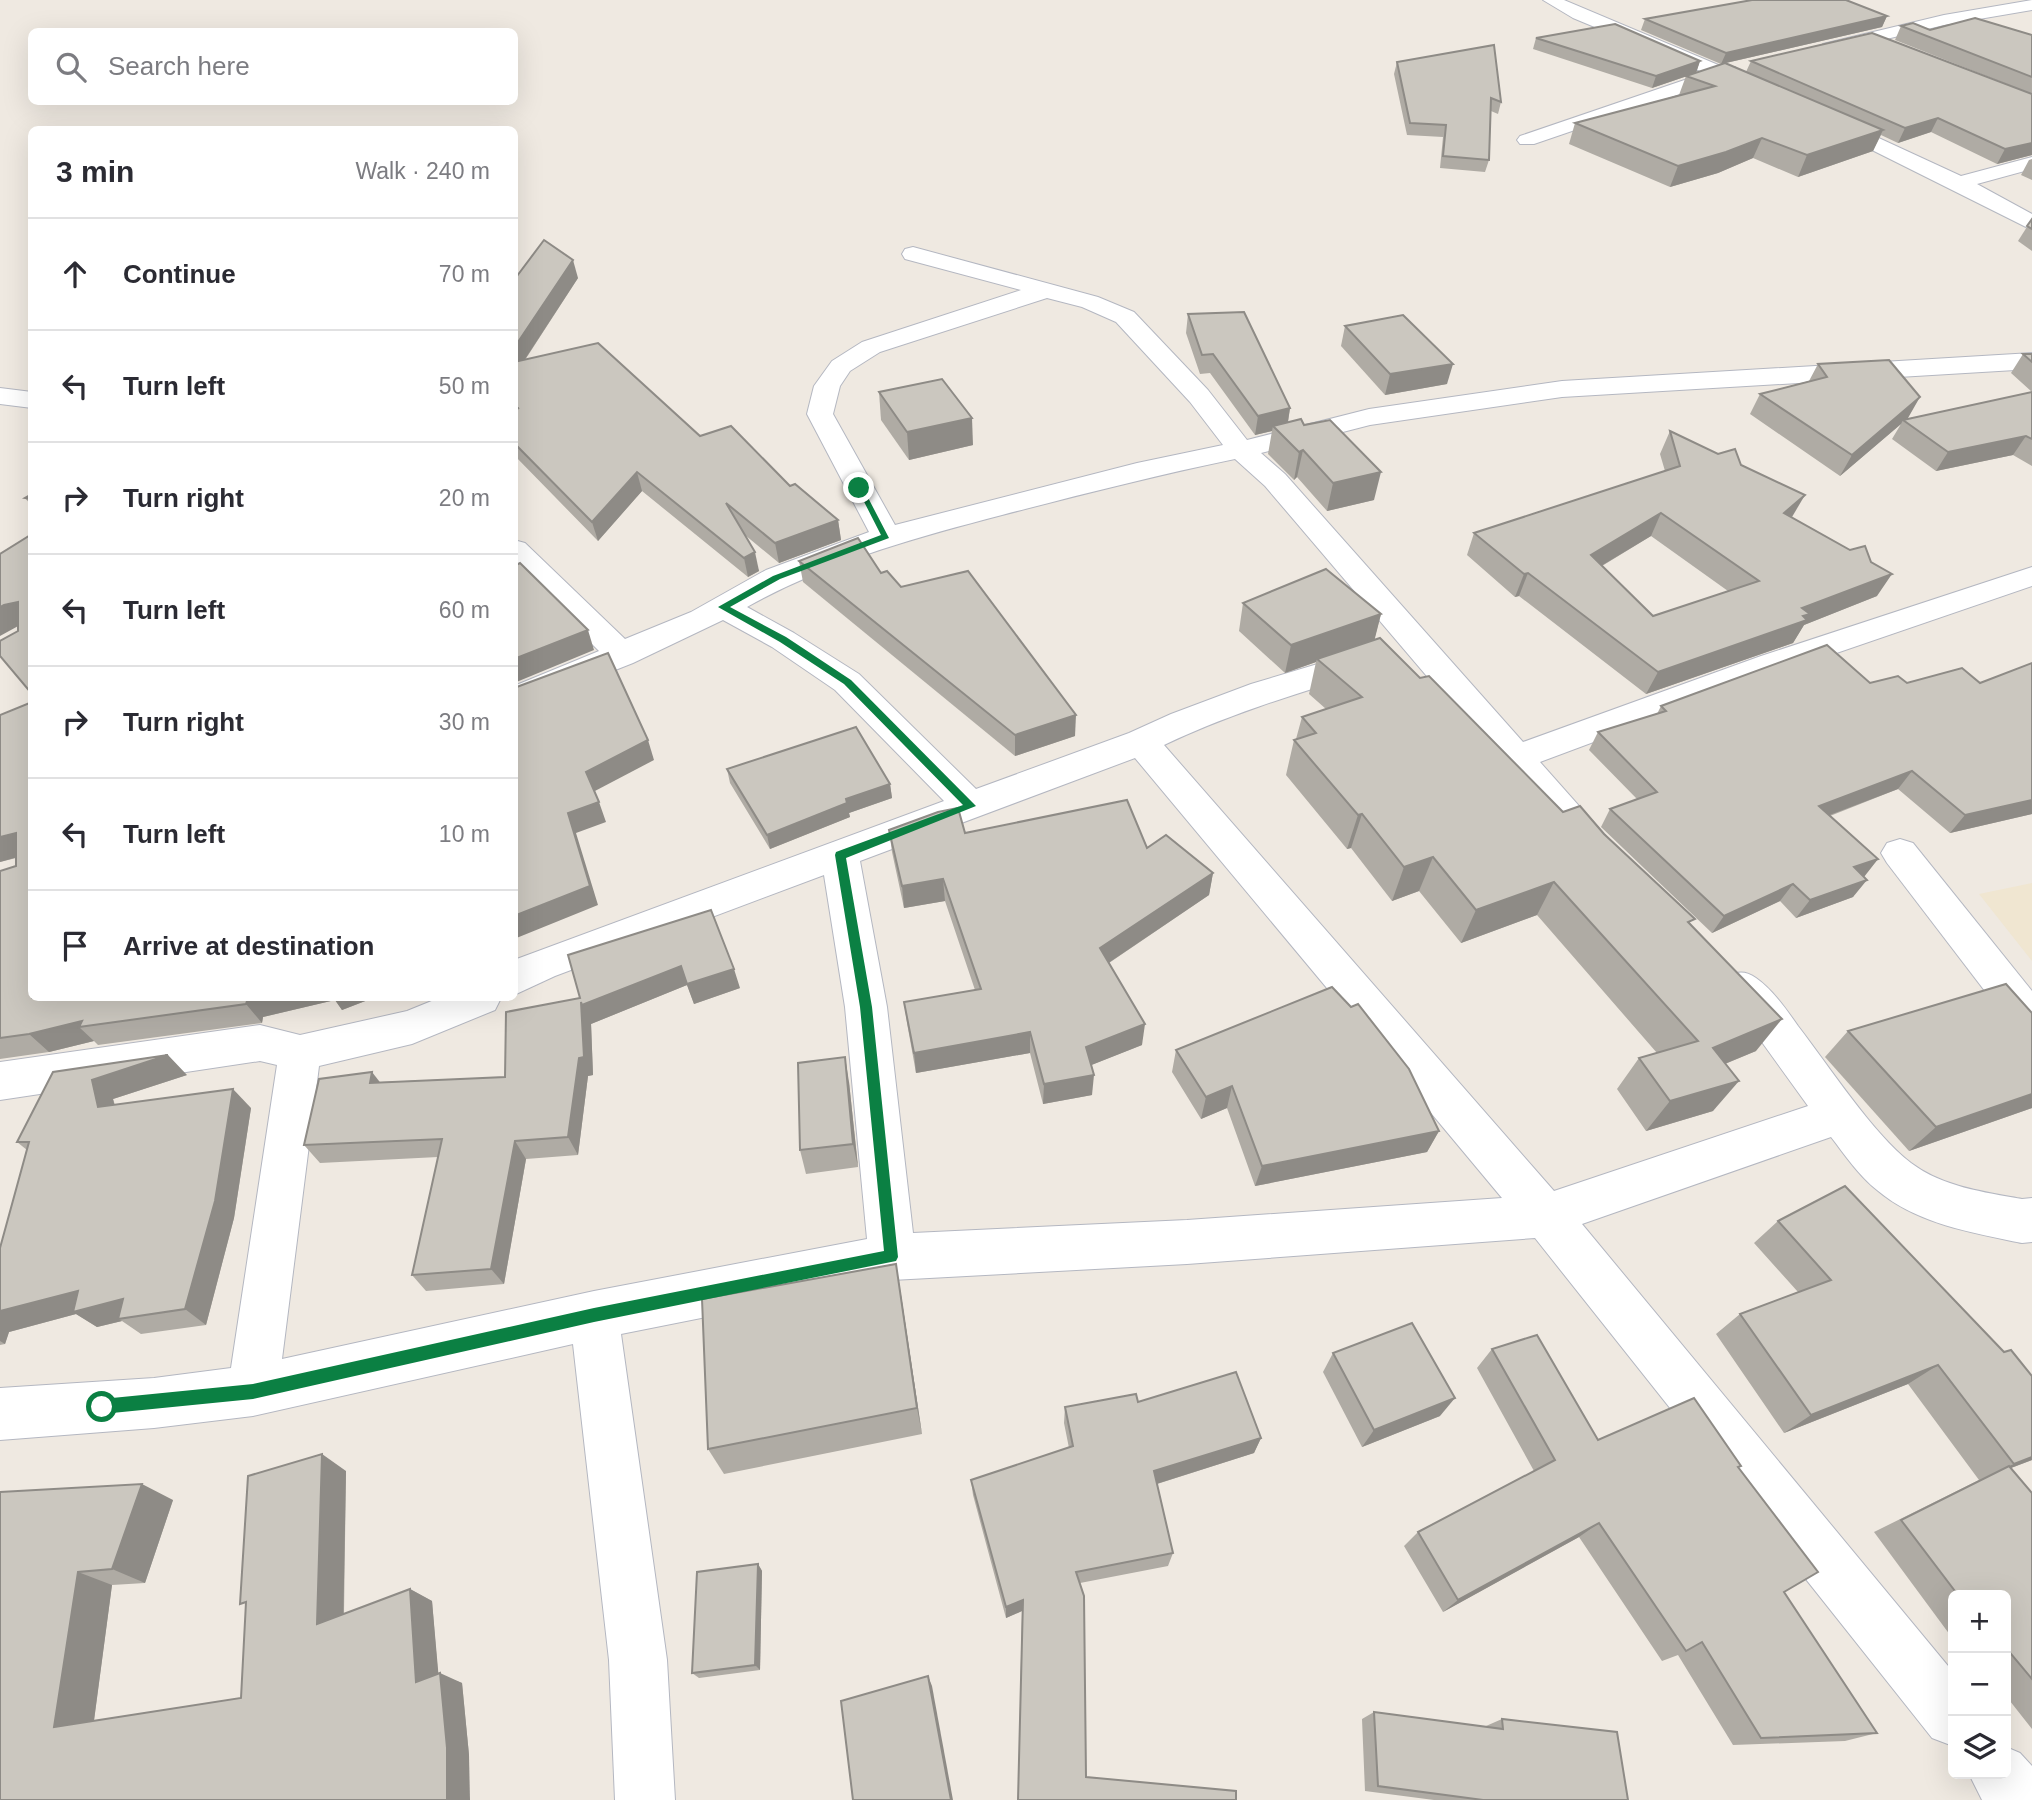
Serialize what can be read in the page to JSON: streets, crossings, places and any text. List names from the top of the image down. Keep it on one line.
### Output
{"page":{"search":"Search here","heading":["3 min","Walk · 240 m"],"list":[["Continue","70 m"],["Turn left","50 m"],["Turn right","20 m"],["Turn left","60 m"],["Turn right","30 m"],["Turn left","10 m"],"Arrive at destination"],"map_buttons":["+","−"]}}
